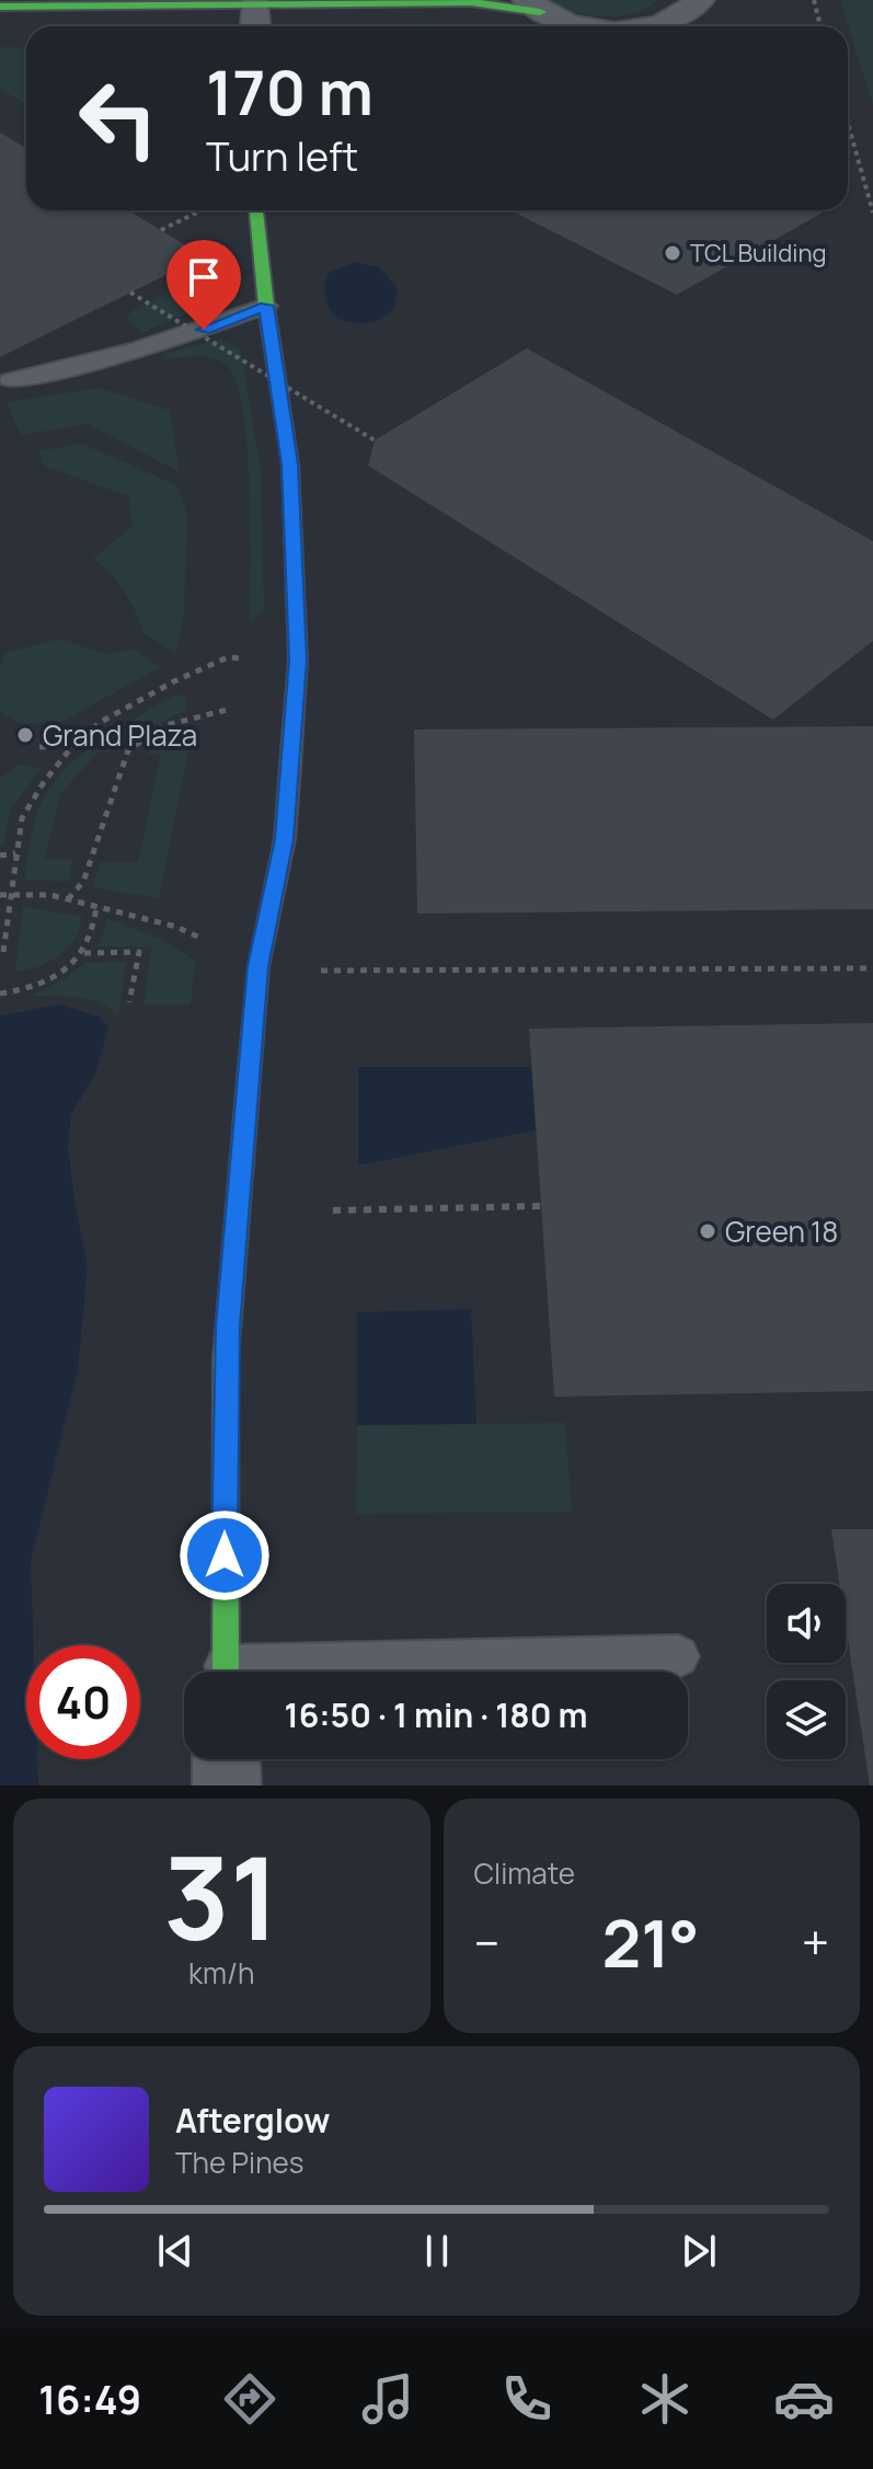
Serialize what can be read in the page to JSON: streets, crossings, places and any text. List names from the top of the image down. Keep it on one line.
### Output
{"places":["TCL Building","Grand Plaza","Green 18"],"page":{"turn":["170 m","Turn left"],"limit":"40","trip":"16:50 · 1 min · 180 m","tile":[["31","km/h"],"Climate"],"heat":["−","21°","+"],"song":["Afterglow","The Pines"],"tabs":"16:49"}}
